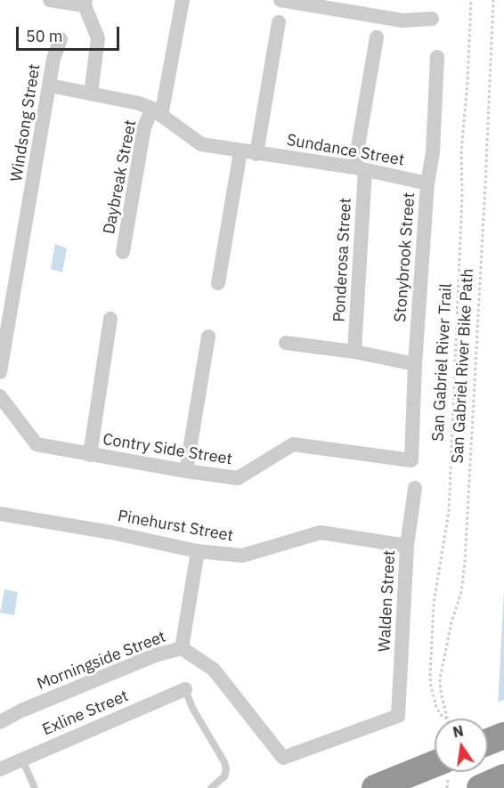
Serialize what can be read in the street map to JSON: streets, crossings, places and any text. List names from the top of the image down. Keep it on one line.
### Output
{"streets":{"street":["Windsong Street","Sundance Street","Daybreak Street","Stonybrook Street","Ponderosa Street","Contry Side Street","Pinehurst Street","Walden Street","Morningside Street","Exline Street"],"path":["San Gabriel River Trail","San Gabriel River Bike Path"]},"crossings":[["Windsong Street","Daybreak Street"],["Sundance Street","Daybreak Street"],["Sundance Street","Stonybrook Street"],["Sundance Street","Ponderosa Street"],["Stonybrook Street","Contry Side Street"],["Pinehurst Street","Walden Street"],["Walden Street","Morningside Street"]],"scale_bar":"50 m","north":"top"}
